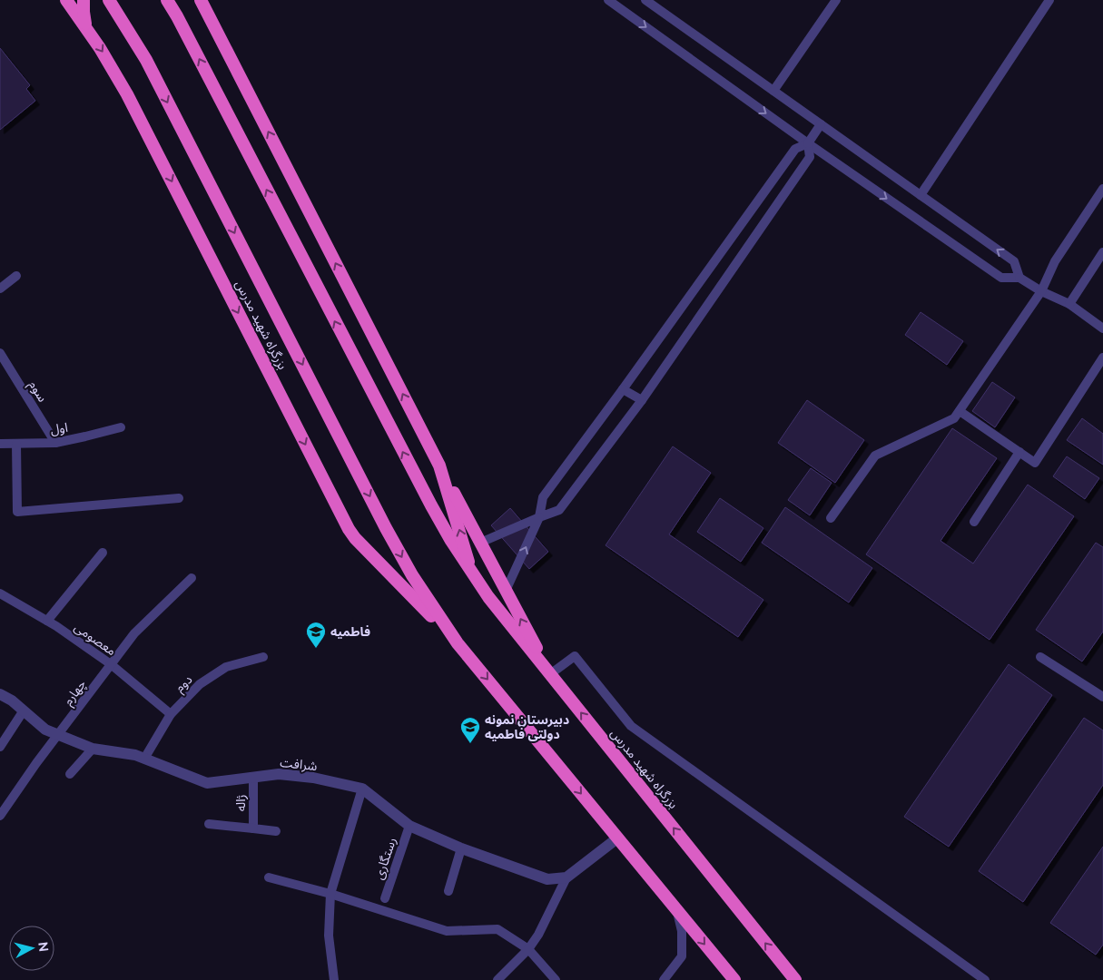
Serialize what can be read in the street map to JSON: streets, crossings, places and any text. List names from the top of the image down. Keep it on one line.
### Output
{"streets":{"highway":["بزرگراه شهید مدرس"],"street":["شرافت"],"lane":["سوم","اول","معصومی","دوم","چهارم","ژاله","رستگاری"]},"crossings":[["بزرگراه شهید مدرس","شرافت"],["سوم","اول"],["معصومی","دوم"],["معصومی","چهارم"],["دوم","شرافت"],["چهارم","شرافت"],["شرافت","ژاله"],["شرافت","رستگاری"]],"places":{"school or university":["فاطمیه","دبیرستان نمونه دولتی فاطمیه"]},"north":"right"}
